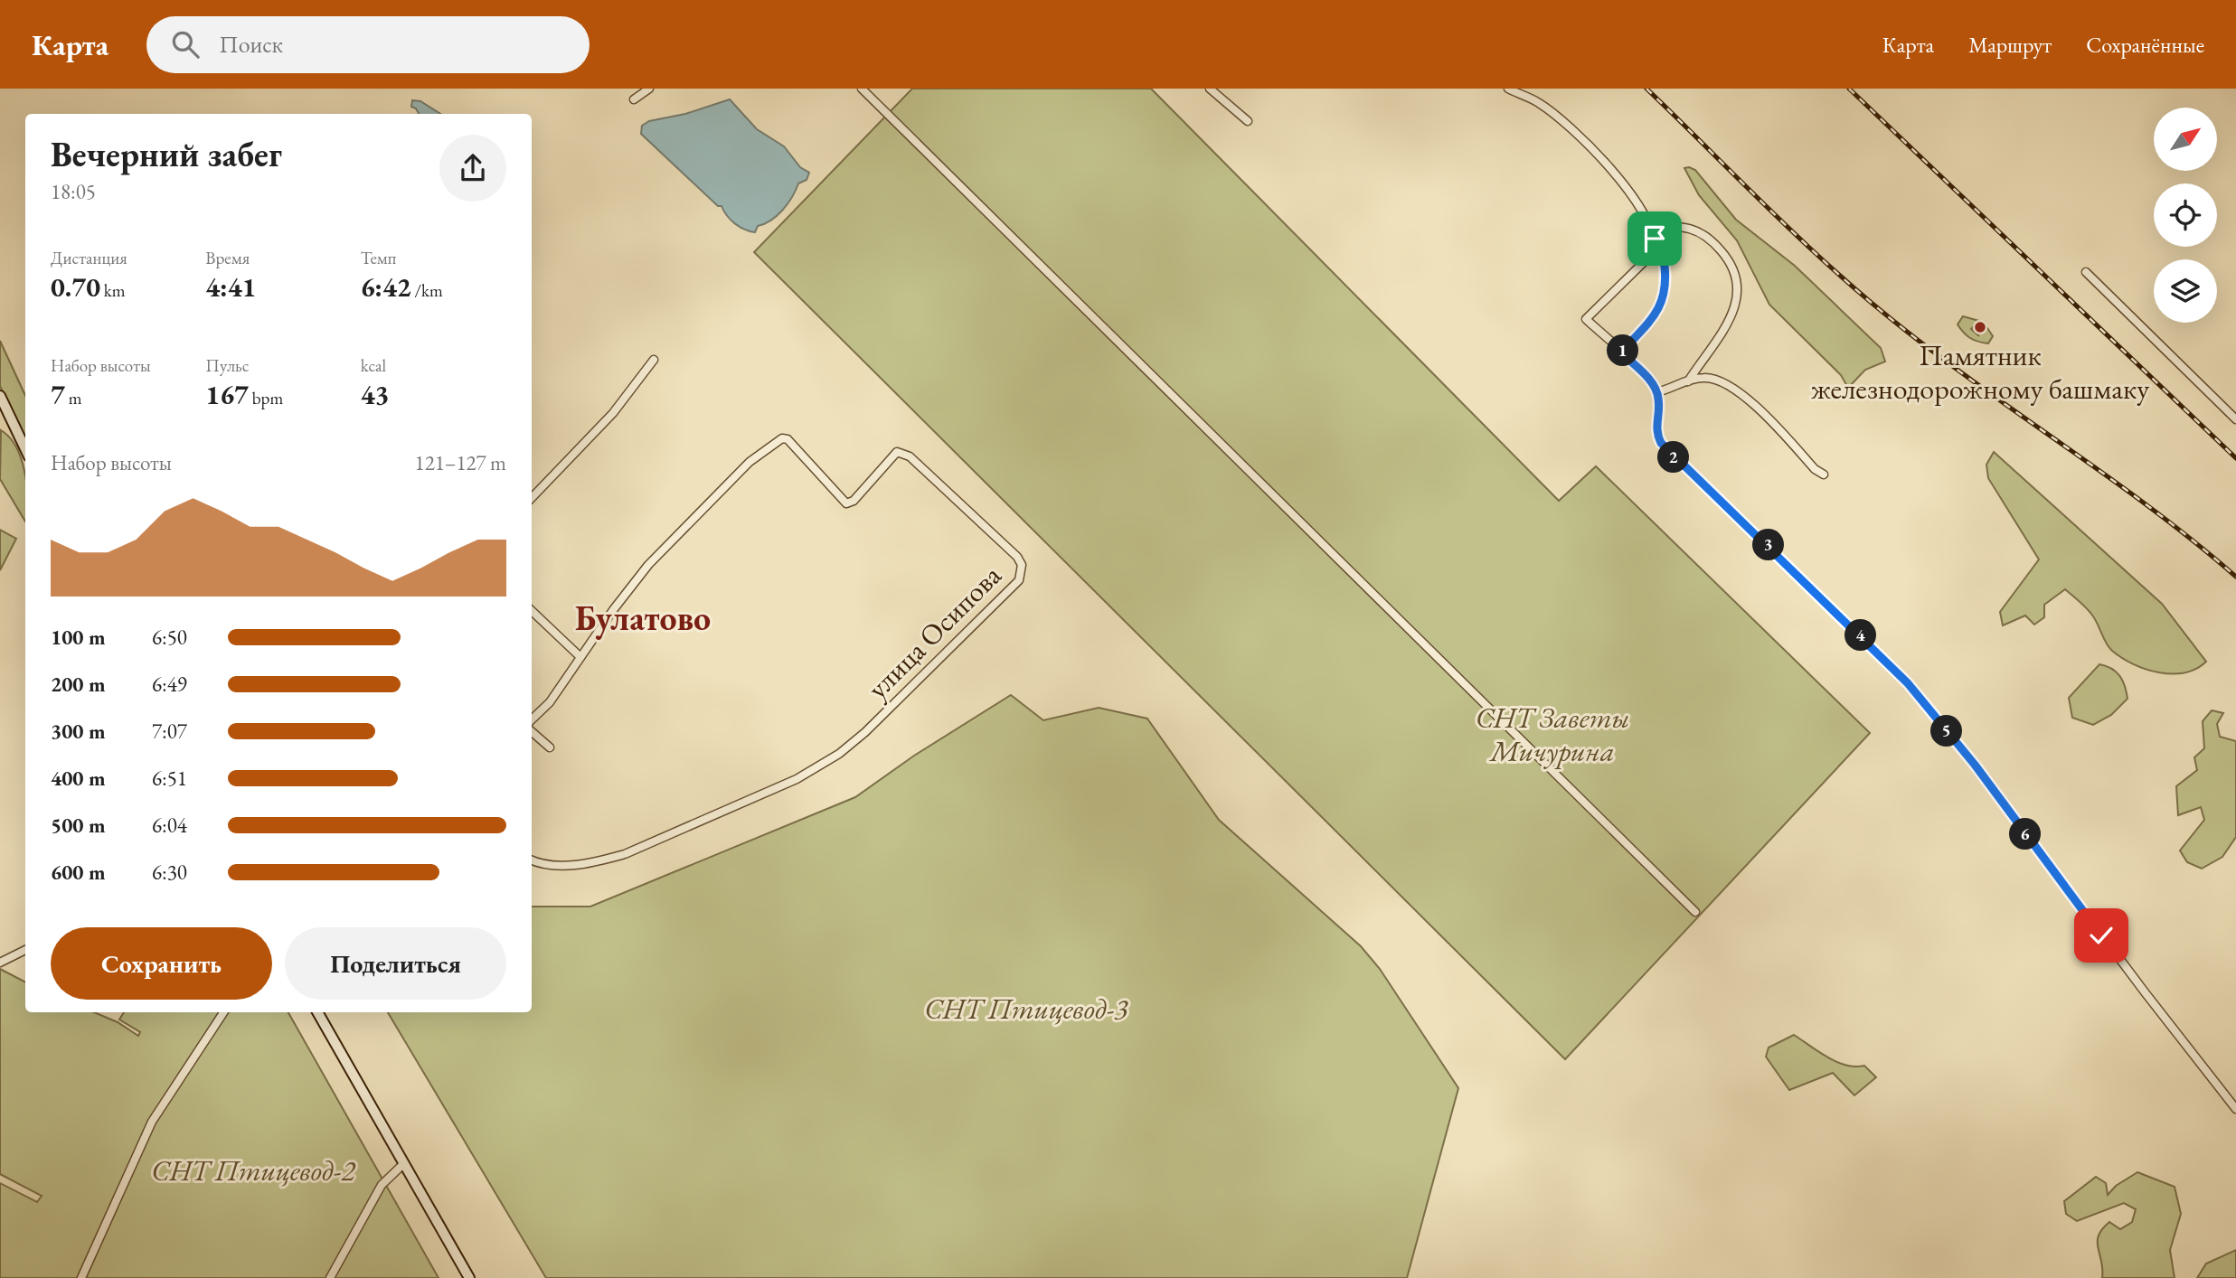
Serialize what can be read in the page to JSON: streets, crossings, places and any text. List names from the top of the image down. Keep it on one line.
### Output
{"streets":{"street":["улица Осипова"]},"districts":["Булатово"],"parks":["СНТ Заветы Мичурина","СНТ Птицевод-3","СНТ Птицевод-2"],"places":["Памятник железнодорожному башмаку"],"north":"top right","page":{"header":"Карта","search":"Поиск","nav":["Карта","Маршрут","Сохранённые"],"heading":["Вечерний забег","18:05"],"stats":[["Дистанция","0.70 km"],["Время","4:41"],["Темп","6:42 /km"],["Набор высоты","7 m"],["Пульс","167 bpm"],["kcal","43"]],"pins":["1","2","3","4","5","6"],"chart":["Набор высоты","121–127 m"],"list":[{"name":"100 m","note":"6:50"},{"name":"200 m","note":"6:49"},{"name":"300 m","note":"7:07"},{"name":"400 m","note":"6:51"},{"name":"500 m","note":"6:04"},{"name":"600 m","note":"6:30"}],"buttons":["Сохранить","Поделиться"]}}
